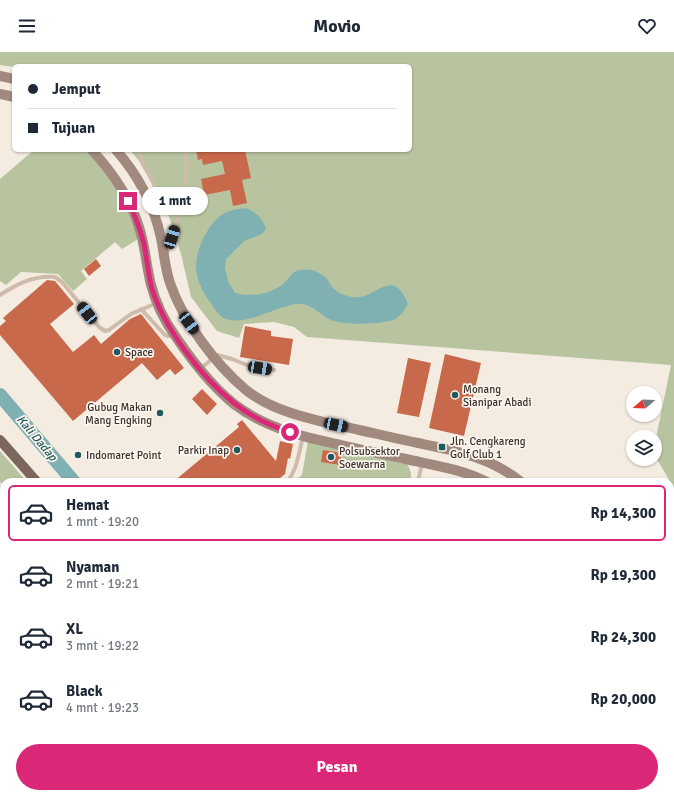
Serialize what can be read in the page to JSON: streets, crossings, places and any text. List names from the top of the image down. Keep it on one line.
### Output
{"water":["Kali Dadap"],"places":{"other":["Space","Monang Sianipar Abadi","Gubug Makan Mang Engking","Parkir Inap","Indomaret Point","Polsubsektor Soewarna"],"transit":["Jln. Cengkareng Golf Club 1"]},"north":"left","page":{"header":"Movio","banner":["Jemput","Tujuan"],"bubble":"1 mnt","list":[{"name":"Hemat","note":"1 mnt · 19:20","value":"Rp 14,300"},{"name":"Nyaman","note":"2 mnt · 19:21","value":"Rp 19,300"},{"name":"XL","note":"3 mnt · 19:22","value":"Rp 24,300"},{"name":"Black","note":"4 mnt · 19:23","value":"Rp 20,000"}],"buttons":"Pesan"}}
